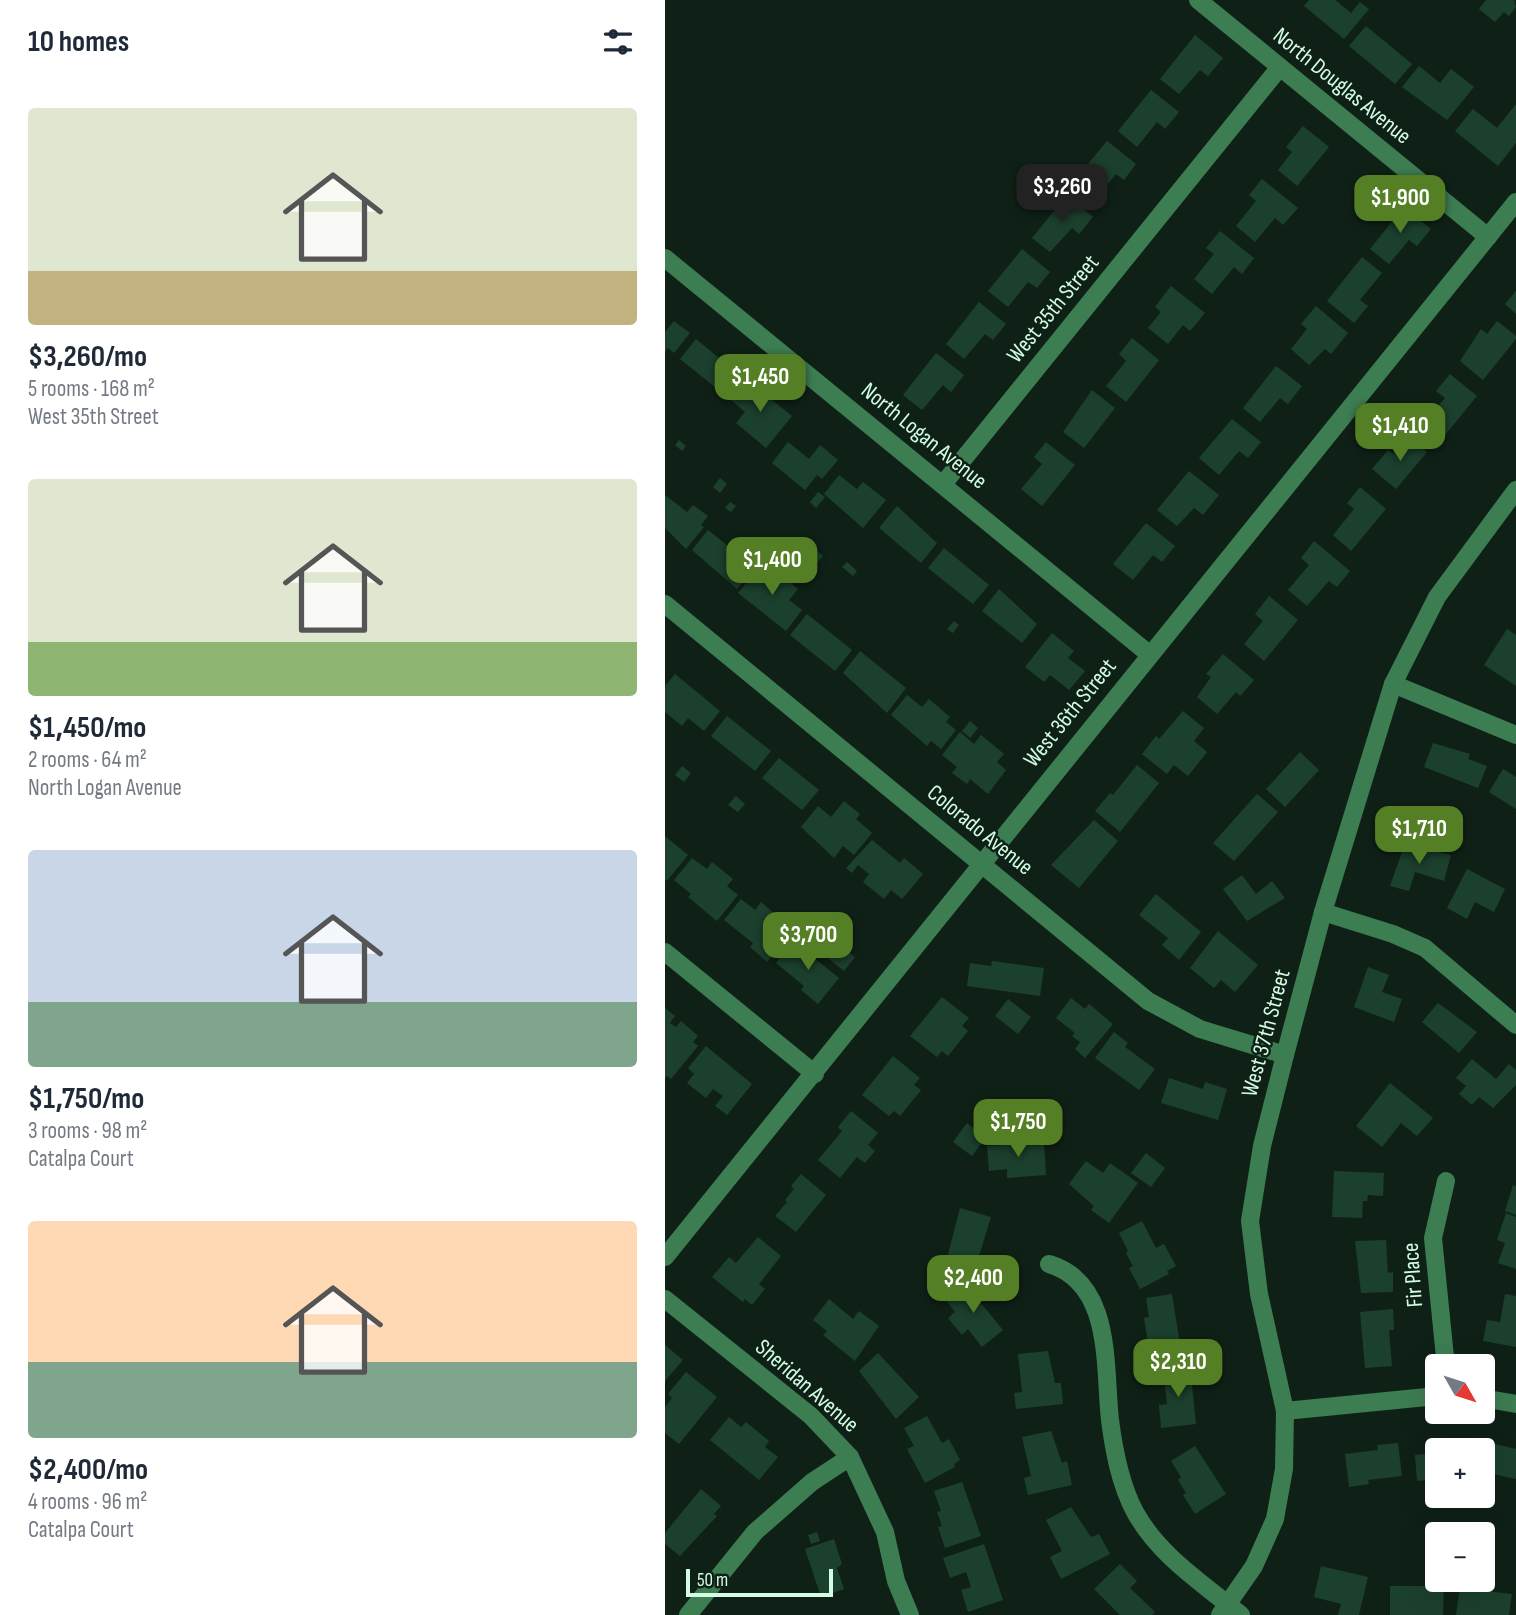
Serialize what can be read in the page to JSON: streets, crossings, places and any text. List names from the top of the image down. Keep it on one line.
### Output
{"streets":{"street":["North Douglas Avenue","West 35th Street","North Logan Avenue","West 36th Street","Colorado Avenue","West 37th Street","Fir Place","Sheridan Avenue"]},"crossings":[["North Douglas Avenue","West 35th Street"],["North Douglas Avenue","West 36th Street"],["West 35th Street","North Logan Avenue"],["North Logan Avenue","West 36th Street"],["West 36th Street","Colorado Avenue"],["Colorado Avenue","West 37th Street"]],"scale_bar":"50 m","north":"bottom right","page":{"heading":"10 homes","list":[{"name":"$3,260/mo","note":"5 rooms · 168 m² · West 35th Street"},{"name":"$1,450/mo","note":"2 rooms · 64 m² · North Logan Avenue"},{"name":"$1,750/mo","note":"3 rooms · 98 m² · Catalpa Court"},{"name":"$2,400/mo","note":"4 rooms · 96 m² · Catalpa Court"}],"price":["$3,260","$1,900","$1,450","$1,410","$1,400","$1,710","$3,700","$1,750","$2,400","$2,310"],"map_buttons":["+","−"],"scale":"50 m"}}
